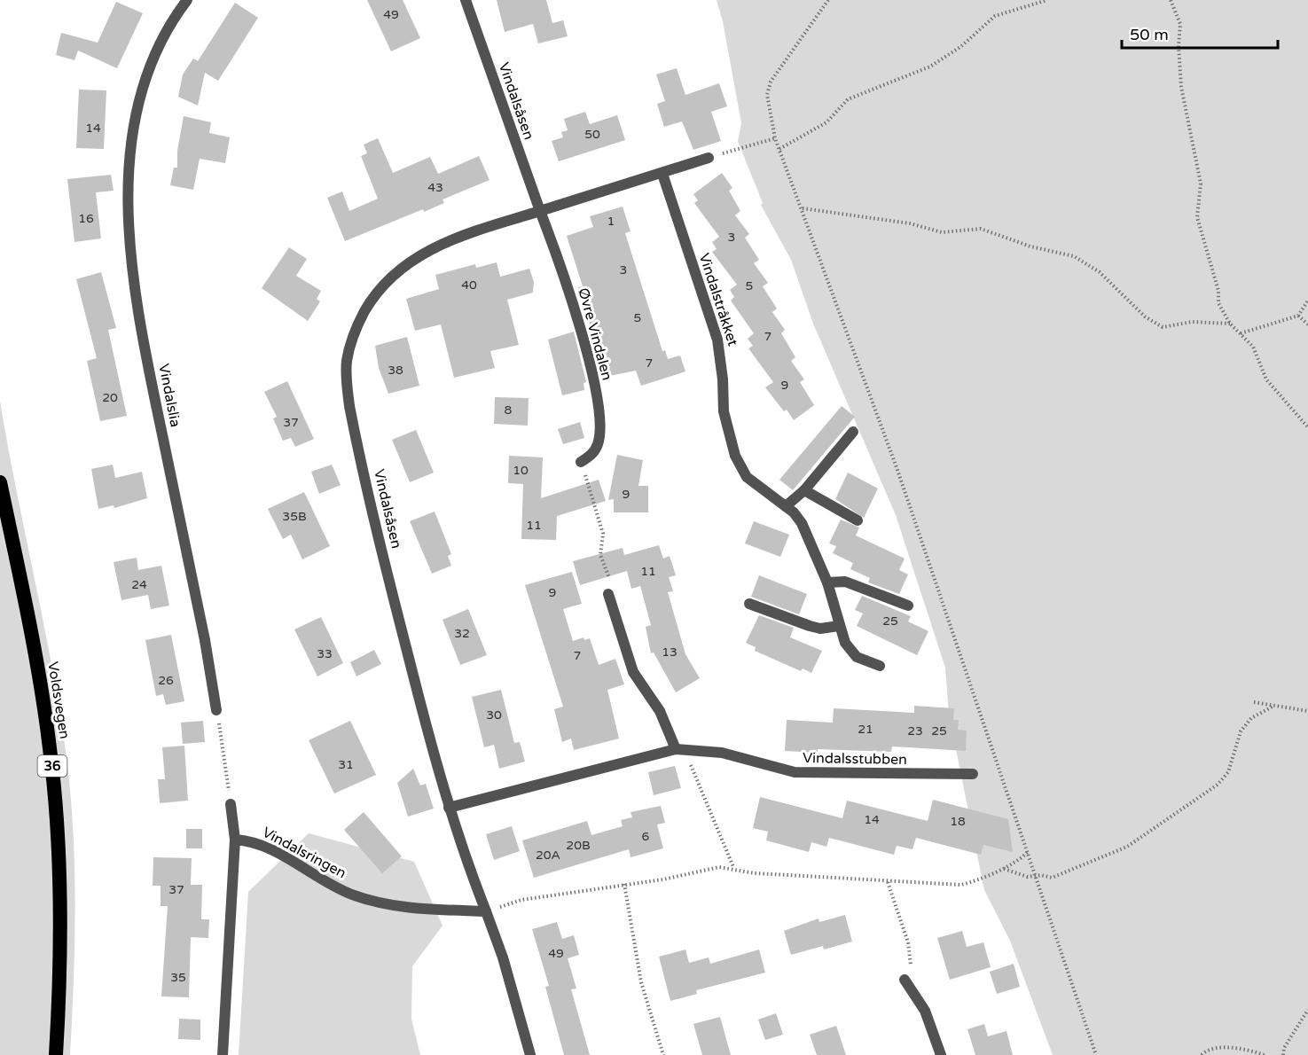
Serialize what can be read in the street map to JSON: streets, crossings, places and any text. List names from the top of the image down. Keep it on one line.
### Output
{"streets":{"highway":["Voldsvegen","36"],"street":["Vindalsåsen","Vindalstråkket","Øvre Vindalen","Vindalslia","Vindalsstubben","Vindalsringen"]},"crossings":[["Vindalsåsen","Vindalstråkket"],["Vindalsåsen","Øvre Vindalen"],["Vindalsåsen","Vindalsstubben"],["Vindalsåsen","Vindalsringen"]],"house_numbers":["49","14","50","43","16","1","3","3","40","5","5","7","7","38","9","20","8","37","10","9","35B","11","11","24","9","25","32","13","33","7","26","30","21","23","25","31","14","18","6","20B","20A","37","49","35"],"scale_bar":"50 m"}
